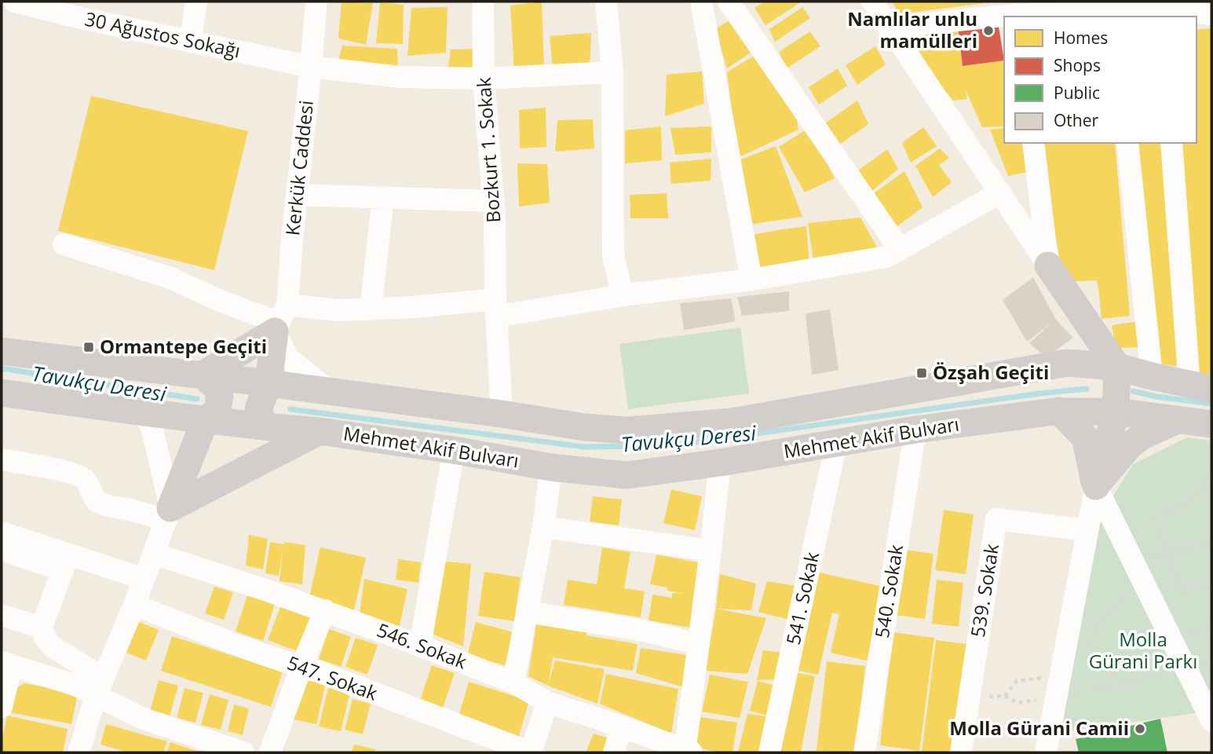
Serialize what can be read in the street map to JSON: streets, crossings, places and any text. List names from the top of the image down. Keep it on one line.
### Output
{"streets":{"main road":["Mehmet Akif Bulvarı"],"street":["30 Ağustos Sokağı","Bozkurt 1. Sokak","Kerkük Caddesi","539. Sokak","540. Sokak","541. Sokak","546. Sokak","547. Sokak"]},"crossings":[["30 Ağustos Sokağı","Bozkurt 1. Sokak"],["30 Ağustos Sokağı","Kerkük Caddesi"],["Bozkurt 1. Sokak","Mehmet Akif Bulvarı"],["Mehmet Akif Bulvarı","540. Sokak"],["Mehmet Akif Bulvarı","541. Sokak"]],"water":["Tavukçu Deresi"],"parks":["Molla Gürani Parkı"],"places":{"other":["Namlılar unlu mamülleri","Molla Gürani Camii"],"transit":["Ormantepe Geçiti","Özşah Geçiti"]},"legend":["Homes","Shops","Public","Other"]}
